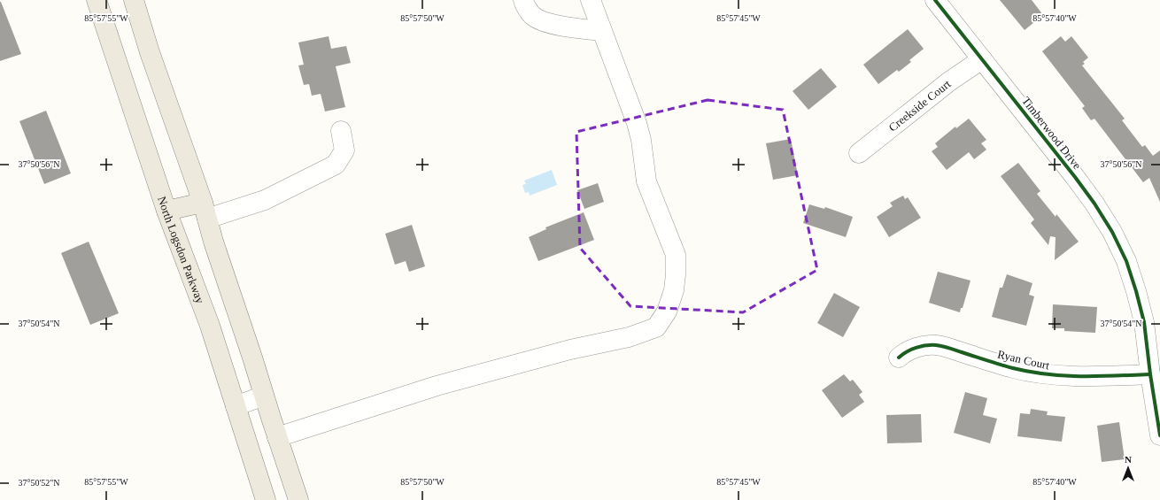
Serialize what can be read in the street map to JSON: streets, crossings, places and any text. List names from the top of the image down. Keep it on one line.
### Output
{"streets":{"main road":["North Logsdon Parkway"],"street":["Creekside Court","Timberwood Drive","Ryan Court"]},"crossings":[["Creekside Court","Timberwood Drive"],["Timberwood Drive","Ryan Court"]],"north":"top","coordinates":["85°57'55\"W","85°57'50\"W","85°57'45\"W","85°57'40\"W","37°50'56\"N","37°50'54\"N","37°50'52\"N"]}
